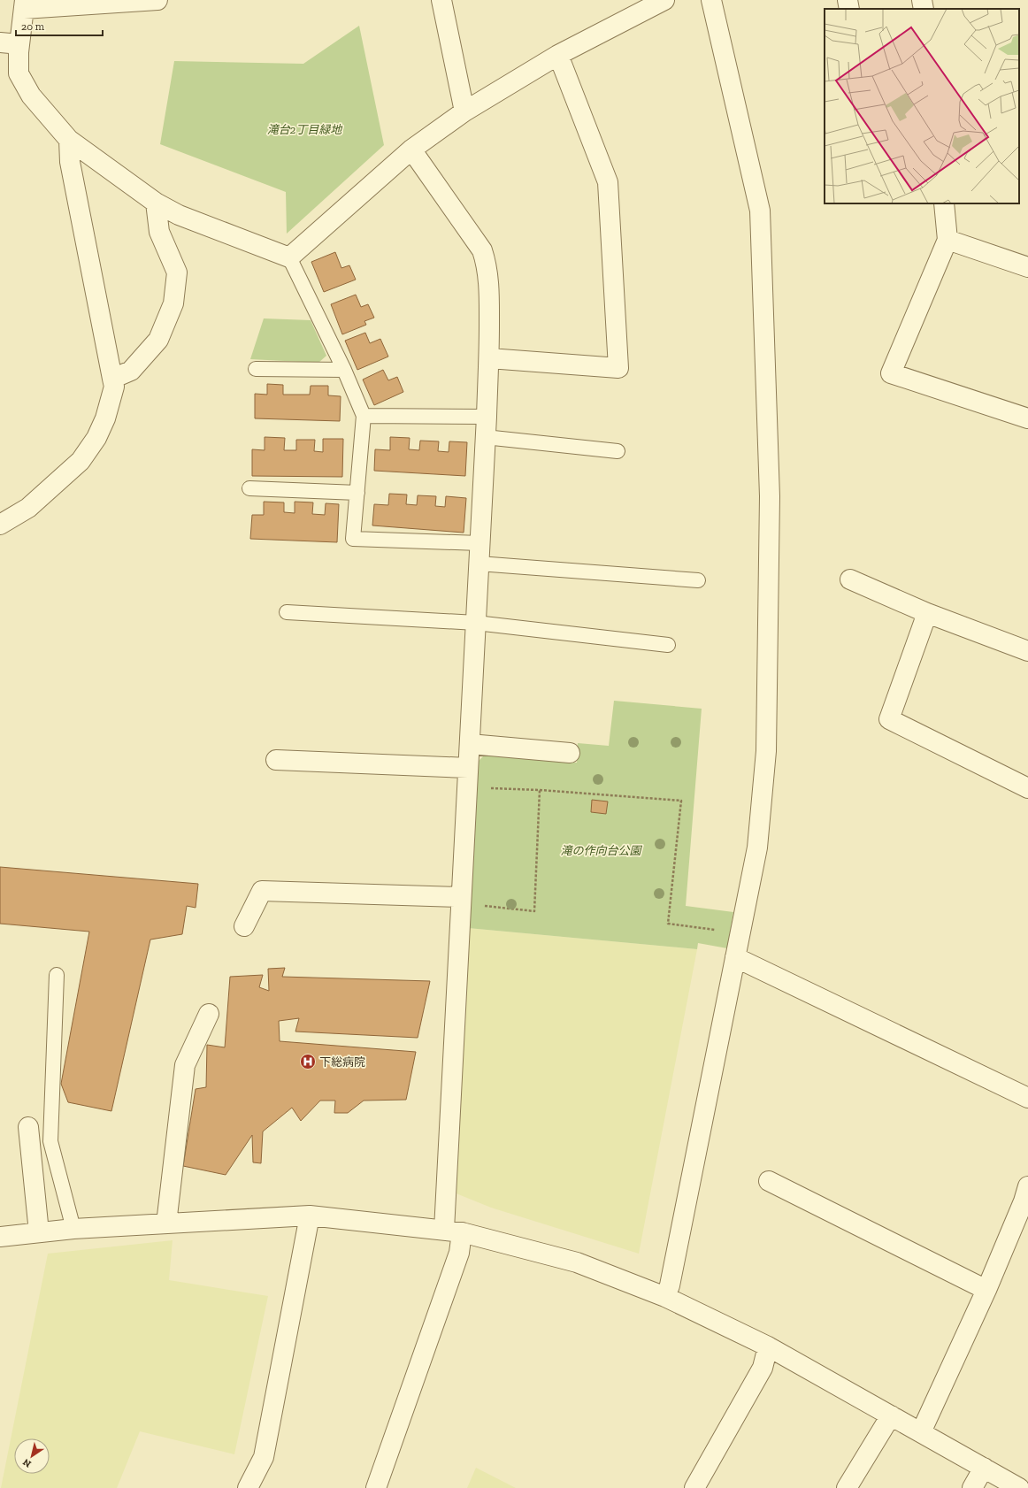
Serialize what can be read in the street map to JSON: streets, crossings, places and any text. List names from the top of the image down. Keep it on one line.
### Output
{"parks":["滝台2丁目緑地","滝の作向台公園"],"places":{"hospital":["下総病院"]},"scale_bar":"20 m","north":"bottom left"}
